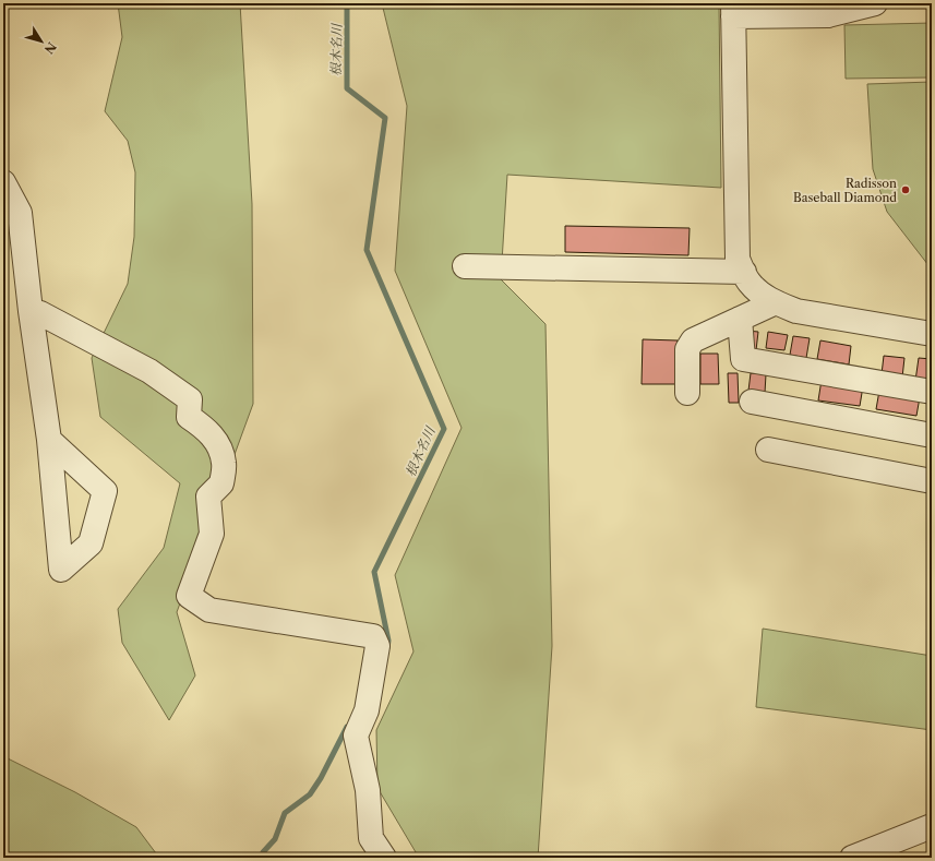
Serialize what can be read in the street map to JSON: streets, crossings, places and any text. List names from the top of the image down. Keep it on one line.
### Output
{"water":["根木名川"],"places":["Radisson Baseball Diamond"],"north":"bottom right"}
